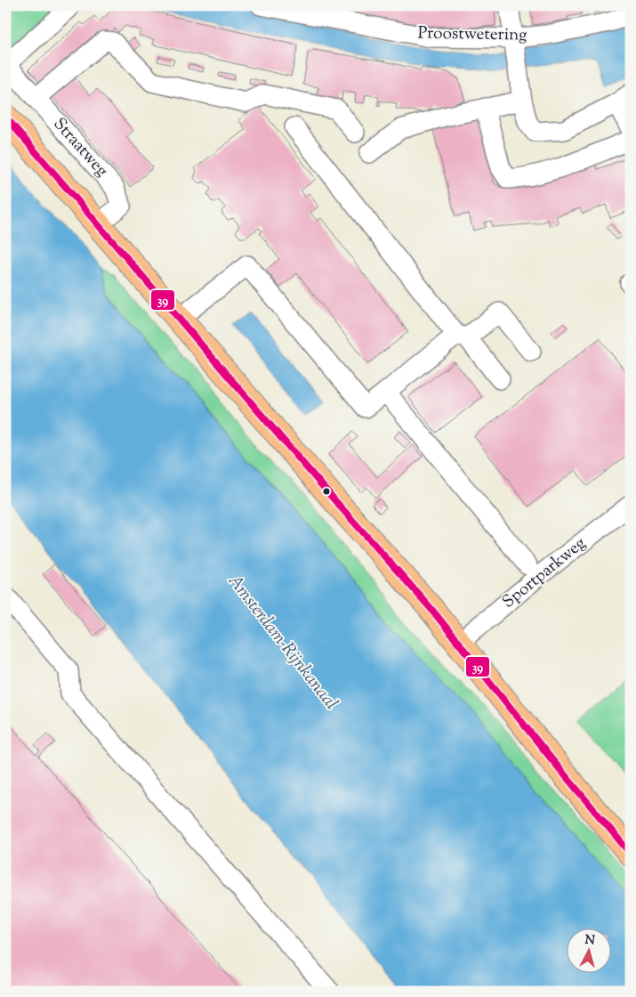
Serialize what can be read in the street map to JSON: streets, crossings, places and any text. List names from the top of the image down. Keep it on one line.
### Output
{"streets":{"street":["Proostwetering","Straatweg","Sportparkweg"]},"water":["Amsterdam-Rijnkanaal"],"lines":["transit line 39"],"north":"top"}
